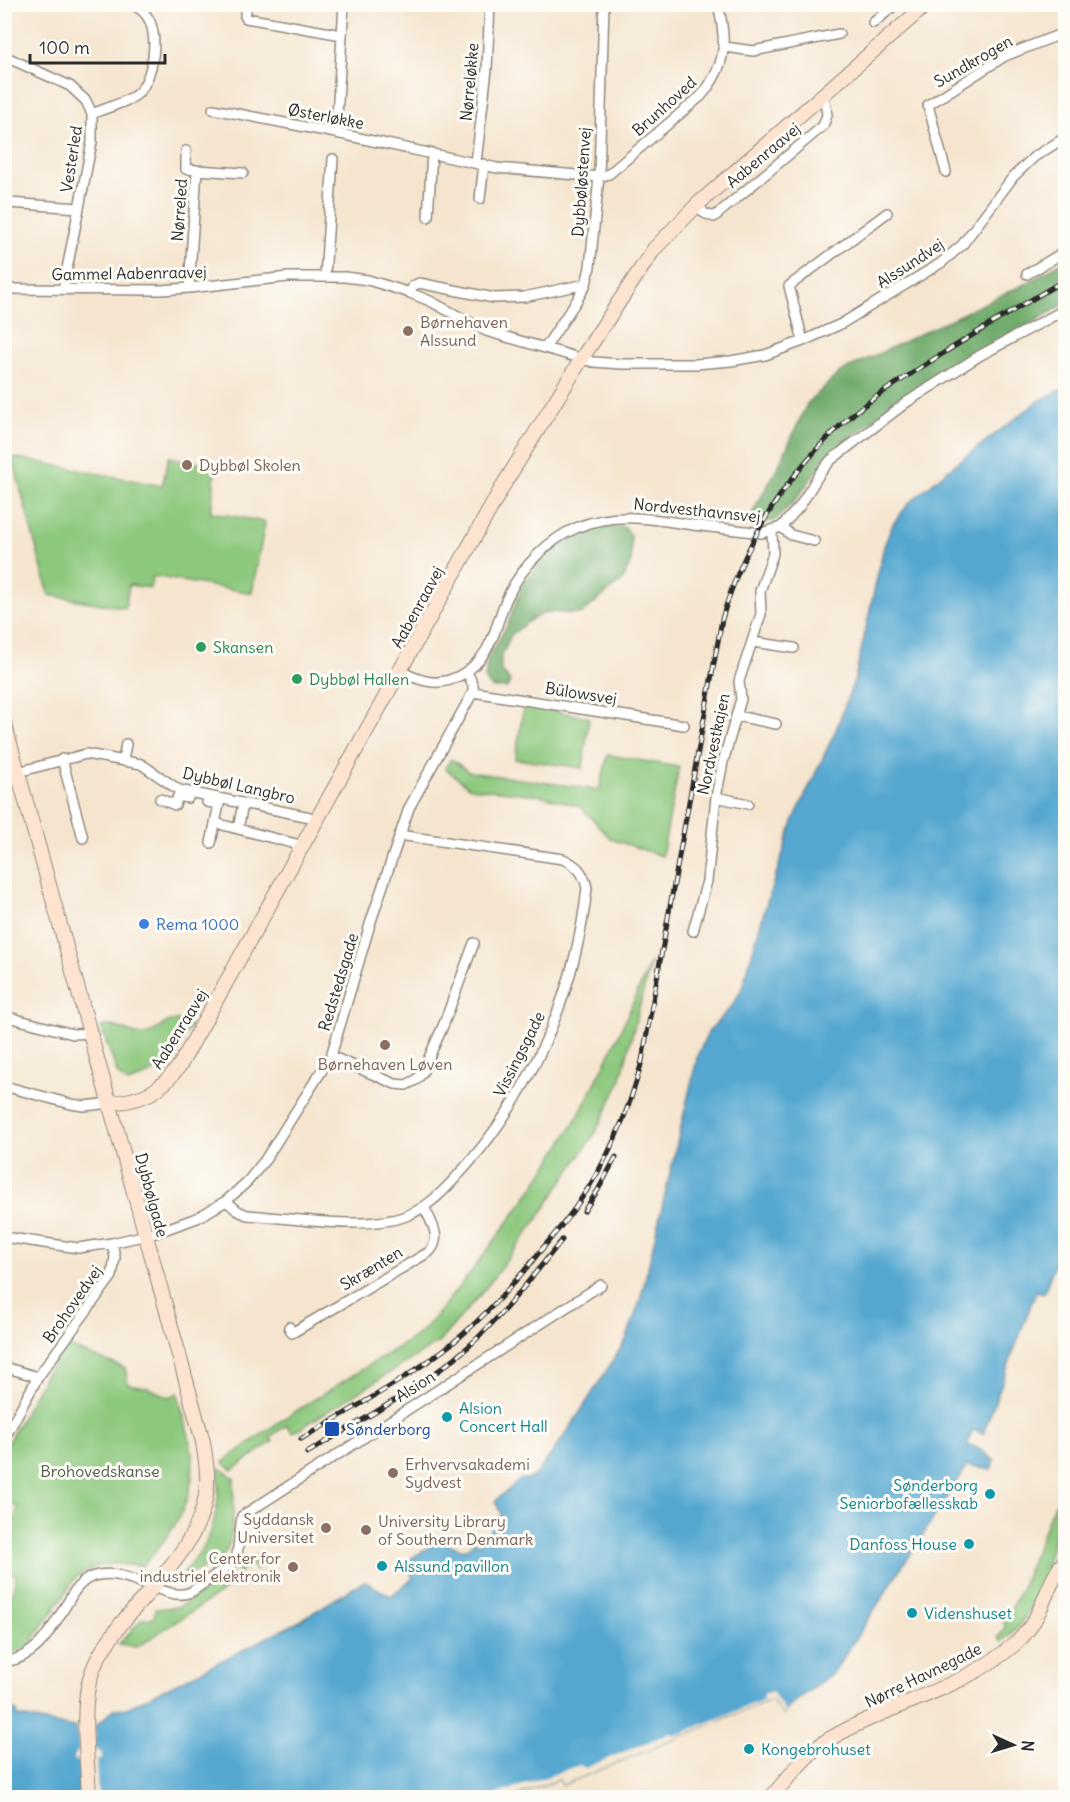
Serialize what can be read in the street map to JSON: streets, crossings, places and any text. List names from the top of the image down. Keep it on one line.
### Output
{"streets":{"street":["Sundkrogen","Nørreløkke","Brunhoved","Østerløkke","Aabenraavej","Vesterled","Dybbøløstenvej","Nørreled","Alssundvej","Gammel Aabenraavej","Nordvesthavnsvej","Bülowsvej","Nordvestkajen","Dybbøl Langbro","Redstedsgade","Vissingsgade","Dybbølgade","Skrænten","Brohovedvej","Alsion","Nørre Havnegade"]},"crossings":[["Nørreløkke","Østerløkke"],["Brunhoved","Østerløkke"],["Brunhoved","Dybbøløstenvej"],["Østerløkke","Dybbøløstenvej"],["Aabenraavej","Alssundvej"],["Aabenraavej","Gammel Aabenraavej"],["Aabenraavej","Dybbøl Langbro"],["Aabenraavej","Dybbølgade"],["Vesterled","Gammel Aabenraavej"],["Dybbøløstenvej","Gammel Aabenraavej"],["Nørreled","Gammel Aabenraavej"],["Alssundvej","Gammel Aabenraavej"],["Nordvesthavnsvej","Nordvestkajen"],["Bülowsvej","Redstedsgade"],["Dybbøl Langbro","Dybbølgade"],["Redstedsgade","Vissingsgade"],["Redstedsgade","Dybbølgade"],["Redstedsgade","Brohovedvej"],["Vissingsgade","Skrænten"],["Dybbølgade","Alsion"]],"parks":["Brohovedskanse"],"places":{"other":["Børnehaven Alssund","Dybbøl Skolen","Skansen","Dybbøl Hallen","Rema 1000","Børnehaven Løven","Alsion Concert Hall","Erhvervsakademi Sydvest","Sønderborg Seniorbofællesskab","Syddansk Universitet","University Library of Southern Denmark","Danfoss House","Alssund pavillon","Center for industriel elektronik","Videnshuset","Kongebrohuset"],"transit":["Sønderborg"]},"scale_bar":"100 m","north":"right"}
